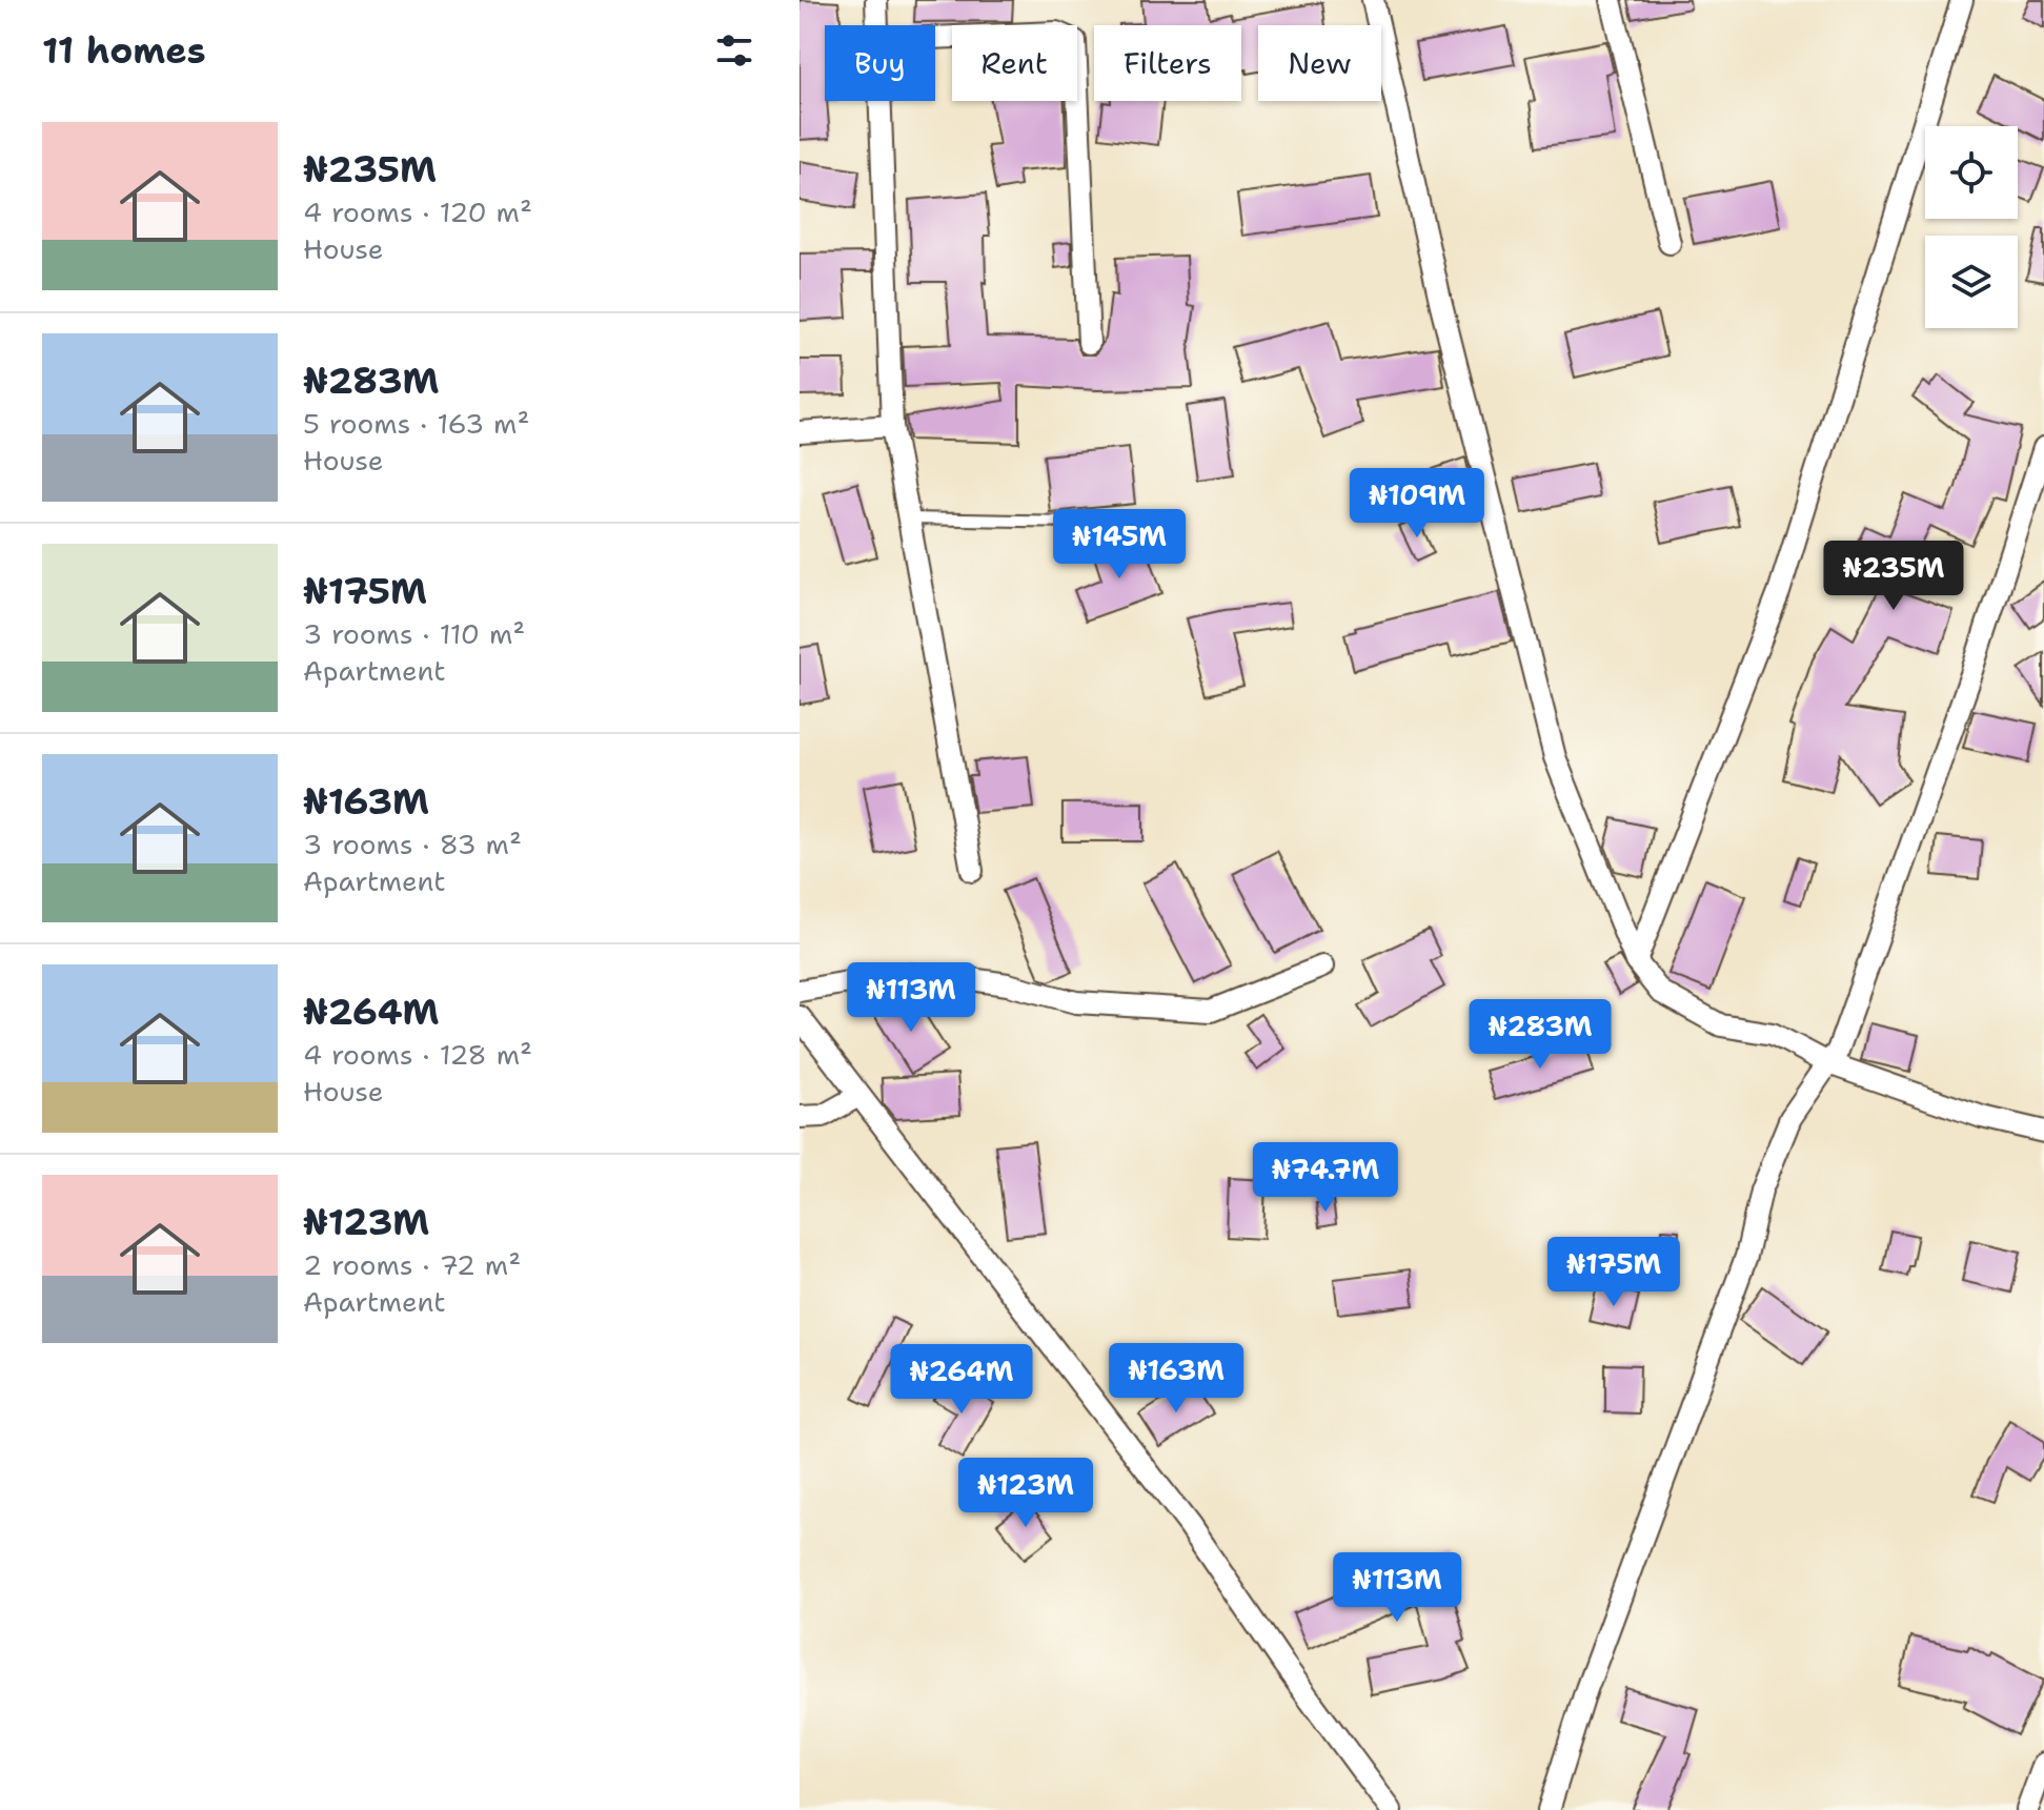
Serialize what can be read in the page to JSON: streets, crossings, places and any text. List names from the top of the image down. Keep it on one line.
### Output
{"page":{"heading":"11 homes","chip":["Buy","Rent","Filters","New"],"list":[{"name":"₦235M","note":"4 rooms · 120 m² · House"},{"name":"₦283M","note":"5 rooms · 163 m² · House"},{"name":"₦175M","note":"3 rooms · 110 m² · Apartment"},{"name":"₦163M","note":"3 rooms · 83 m² · Apartment"},{"name":"₦264M","note":"4 rooms · 128 m² · House"},{"name":"₦123M","note":"2 rooms · 72 m² · Apartment"}],"price":["₦109M","₦145M","₦235M","₦113M","₦283M","₦74.7M","₦175M","₦163M","₦264M","₦123M","₦113M"]}}
